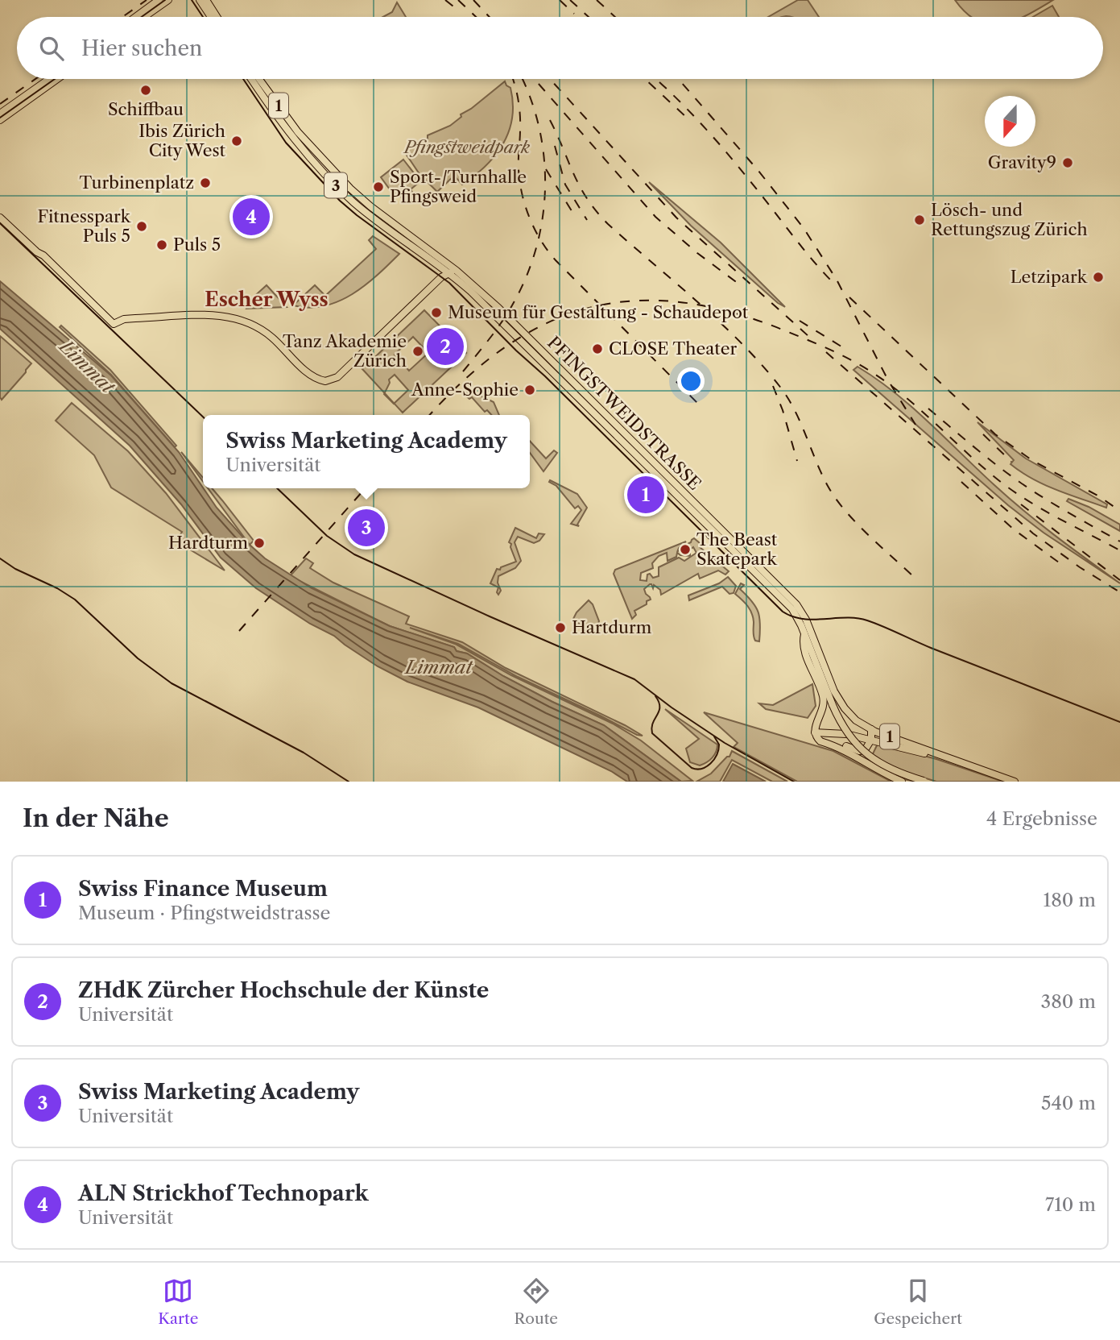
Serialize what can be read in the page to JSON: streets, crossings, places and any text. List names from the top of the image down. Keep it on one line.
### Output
{"streets":{"main road":["1","3","PFINGSTWEIDSTRASSE"]},"crossings":[["1","PFINGSTWEIDSTRASSE"]],"districts":["Escher Wyss"],"water":["Limmat"],"parks":["Pfingstweidpark"],"places":["Schiffbau","Ibis Zürich City West","Gravity9","Turbinenplatz","Sport-/Turnhalle Pfingsweid","Lösch- und Rettungszug Zürich","Fitnesspark Puls 5","Puls 5","Letzipark","Museum für Gestaltung - Schaudepot","CLOSE Theater","Tanz Akademie Zürich","Anne-Sophie","Hardturm","The Beast Skatepark","Hartdurm"],"north":"bottom","page":{"search":"Hier suchen","pins":["4","2","1","3"],"popup":["Swiss Marketing Academy","Universität"],"heading":["In der Nähe","4 Ergebnisse"],"list":[{"mark":"1","name":"Swiss Finance Museum","note":"Museum · Pfingstweidstrasse","value":"180 m"},{"mark":"2","name":"ZHdK Zürcher Hochschule der Künste","note":"Universität","value":"380 m"},{"mark":"3","name":"Swiss Marketing Academy","note":"Universität","value":"540 m"},{"mark":"4","name":"ALN Strickhof Technopark","note":"Universität","value":"710 m"}],"nav":["Karte","Route","Gespeichert"]}}
